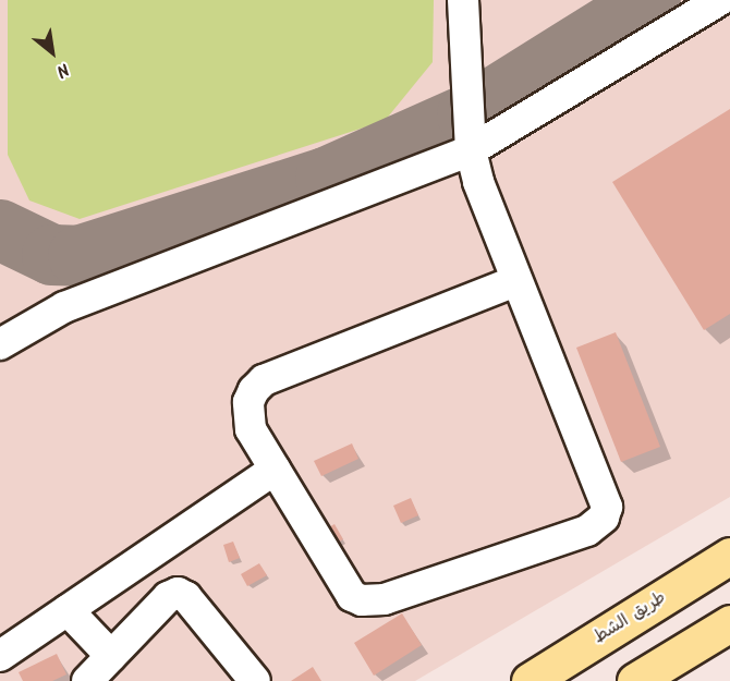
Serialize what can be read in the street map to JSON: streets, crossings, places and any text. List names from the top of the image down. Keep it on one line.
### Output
{"streets":{"highway":["طريق الشط"]},"north":"bottom right"}
